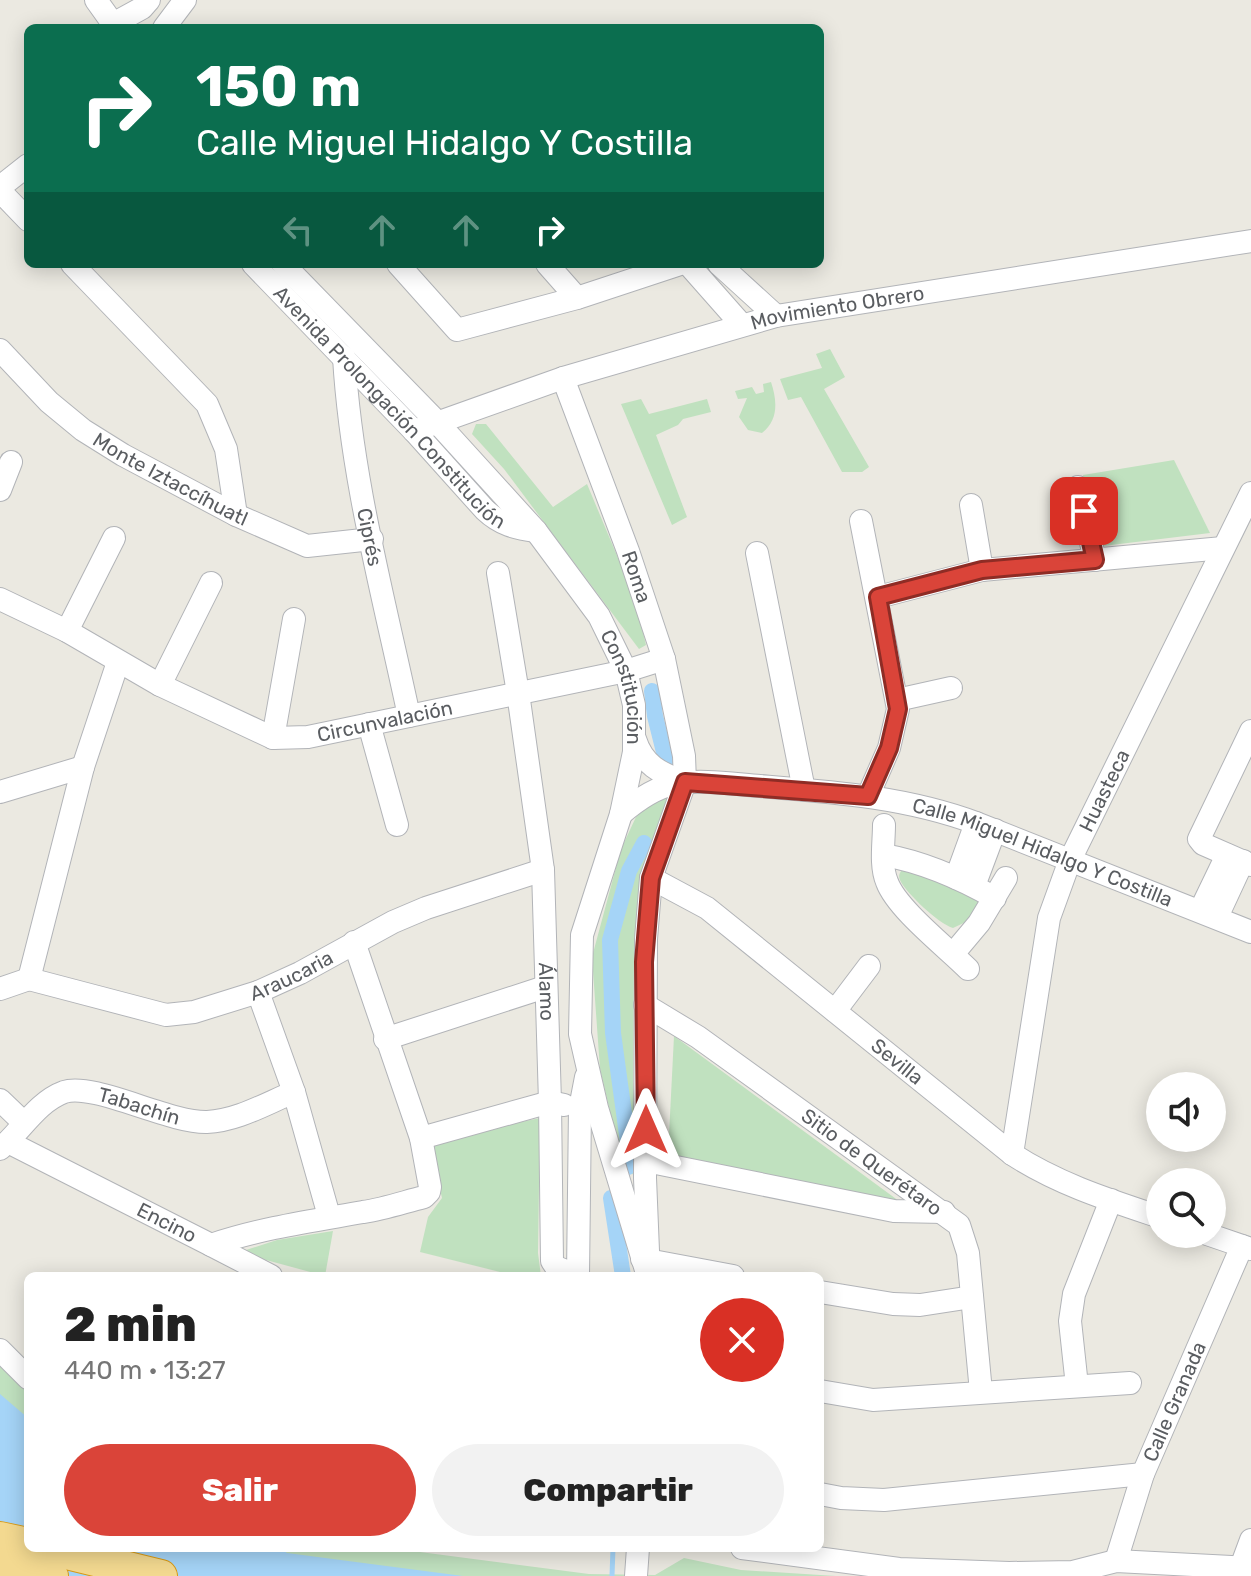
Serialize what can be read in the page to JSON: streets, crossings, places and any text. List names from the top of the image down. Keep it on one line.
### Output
{"streets":{"street":["Movimiento Obrero","Avenida Prolongación Constitución","Monte Iztaccíhuatl","Ciprés","Roma","Constitución","Circunvalación","Huasteca","Calle Miguel Hidalgo Y Costilla","Araucaria","Álamo","Sevilla","Tabachín","Sitio de Querétaro","Encino","Calle Granada"]},"crossings":[["Movimiento Obrero","Avenida Prolongación Constitución"],["Movimiento Obrero","Roma"],["Movimiento Obrero","Constitución"],["Avenida Prolongación Constitución","Ciprés"],["Avenida Prolongación Constitución","Constitución"],["Monte Iztaccíhuatl","Ciprés"],["Ciprés","Circunvalación"],["Roma","Circunvalación"],["Roma","Calle Miguel Hidalgo Y Costilla"],["Constitución","Circunvalación"],["Circunvalación","Álamo"],["Huasteca","Calle Miguel Hidalgo Y Costilla"],["Huasteca","Sevilla"],["Araucaria","Álamo"],["Tabachín","Encino"]],"page":{"turn":["150 m","Calle Miguel Hidalgo Y Costilla"],"heading":["2 min","440 m · 13:27"],"buttons":["Salir","Compartir"]}}
